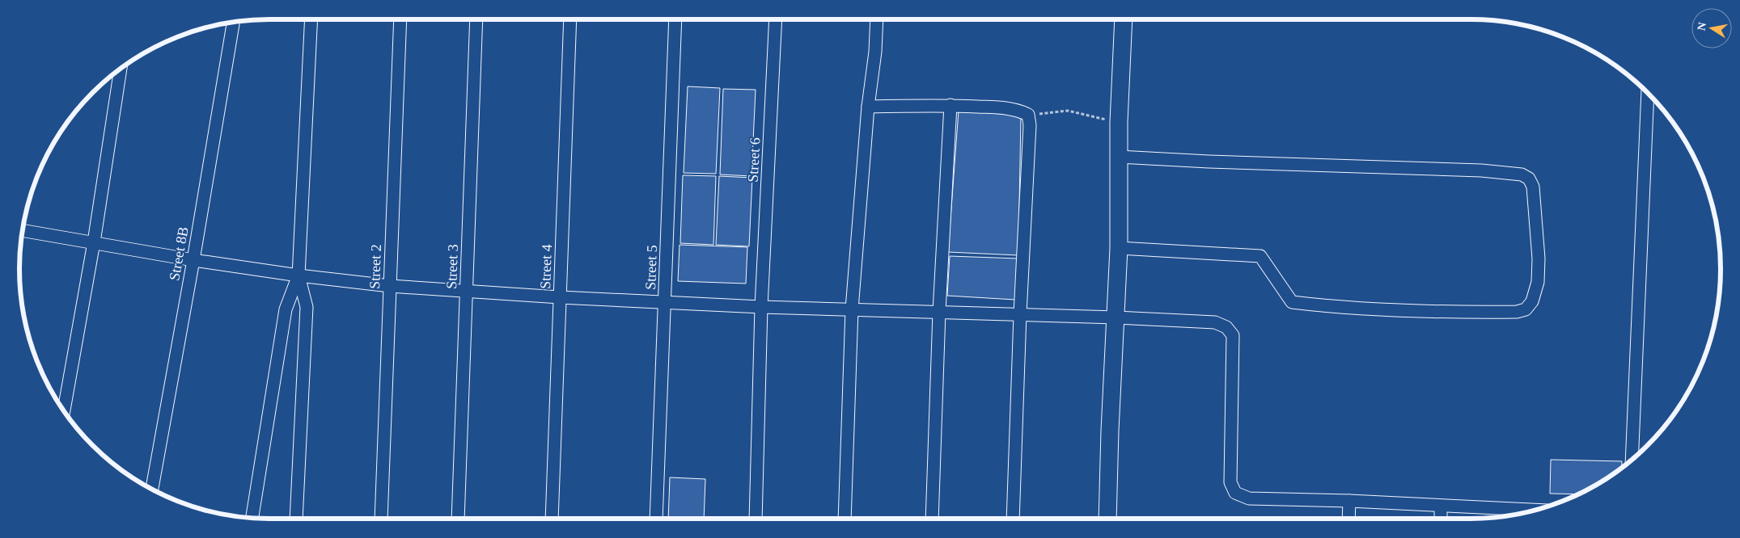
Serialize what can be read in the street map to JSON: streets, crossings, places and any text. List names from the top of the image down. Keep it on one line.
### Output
{"streets":{"street":["Street 6","Street 8B","Street 2","Street 3","Street 4","Street 5"]},"north":"left"}
